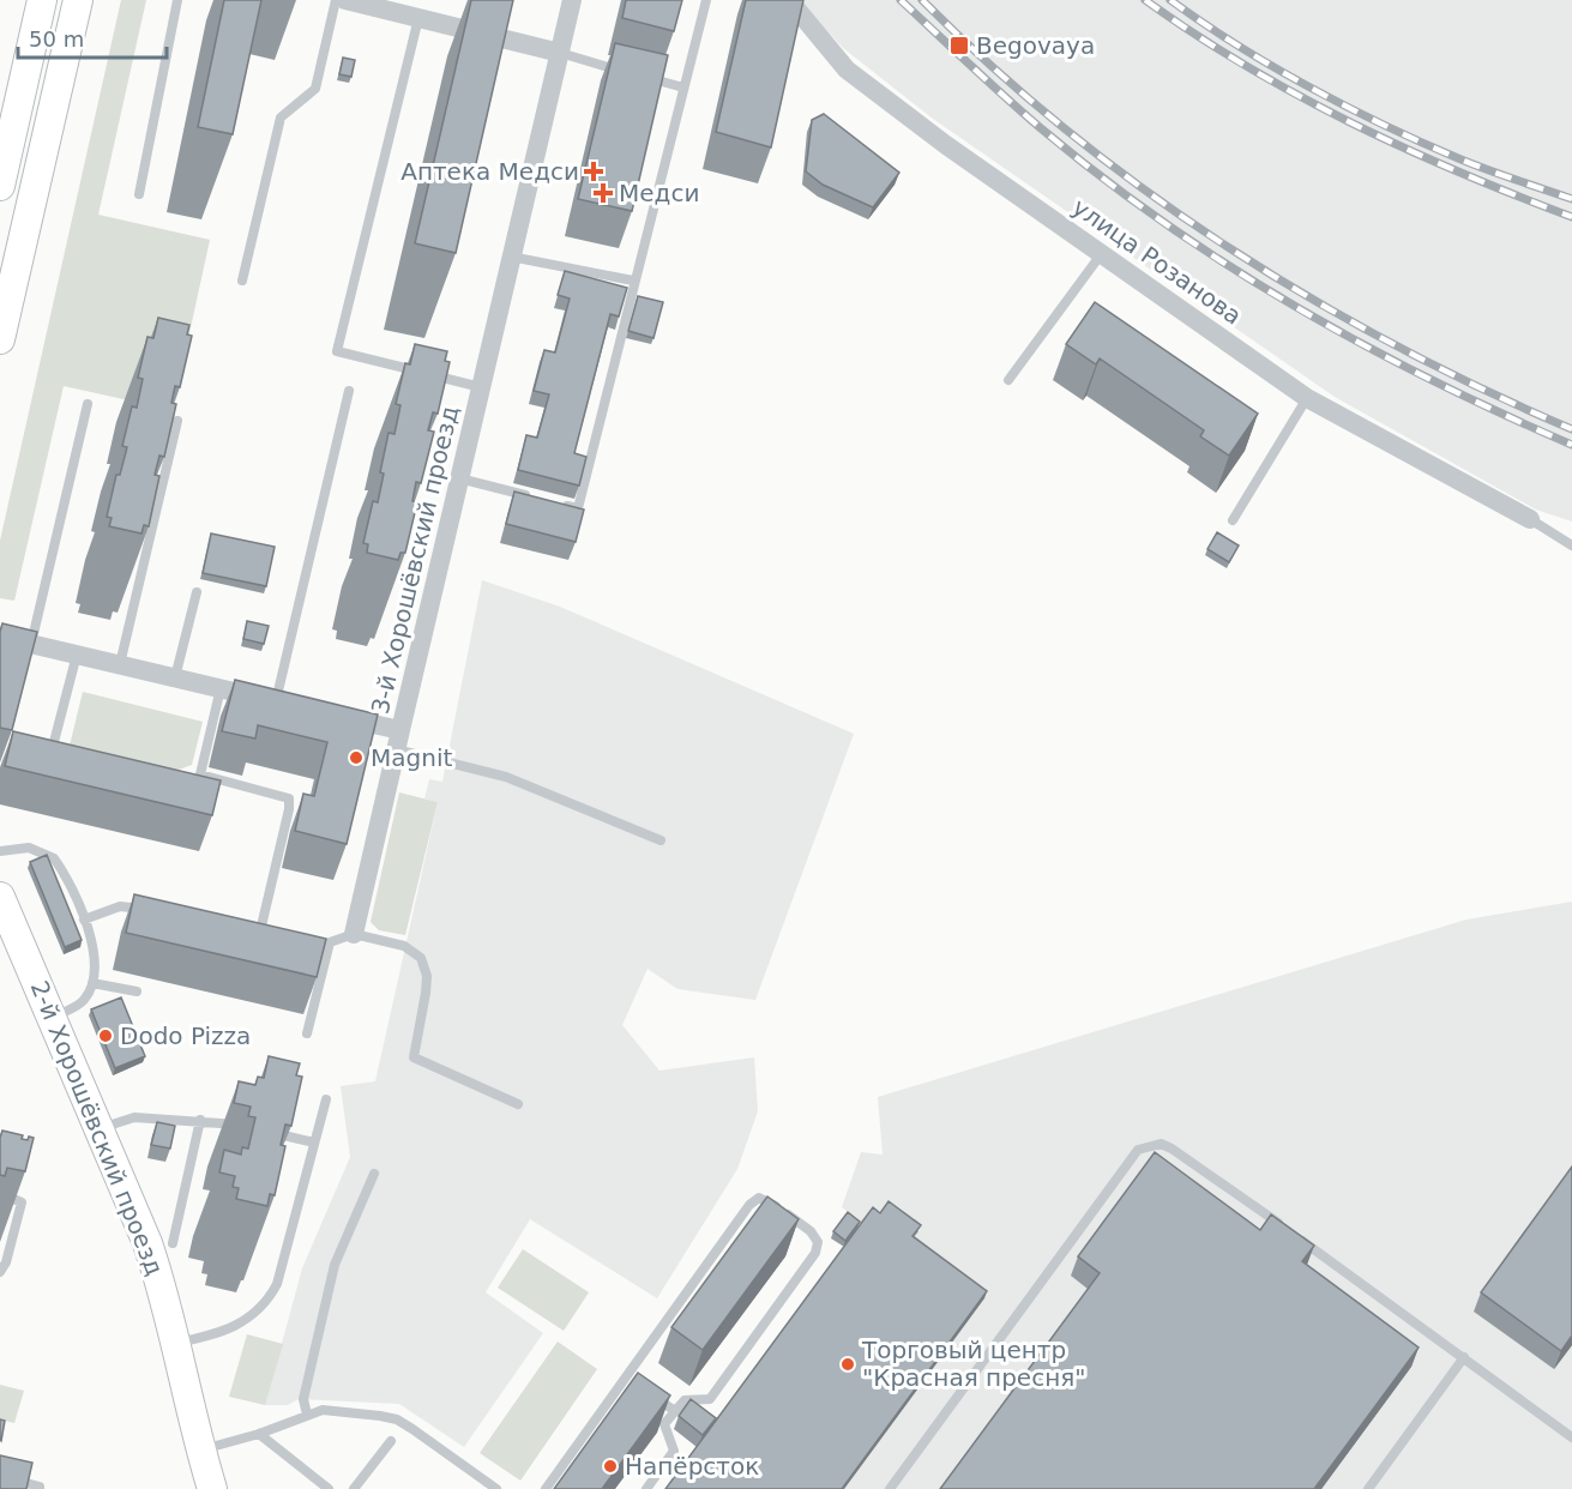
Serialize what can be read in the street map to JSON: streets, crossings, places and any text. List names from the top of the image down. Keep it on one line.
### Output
{"streets":{"street":["улица Розанова","3-й Хорошёвский проезд","2-й Хорошёвский проезд"]},"places":{"transit":["Begovaya"],"health":["Аптека Медси","Медси"],"other":["Magnit","Dodo Pizza","Торговый центр \"Красная пресня\"","Напёрсток"]},"scale_bar":"50 m"}
